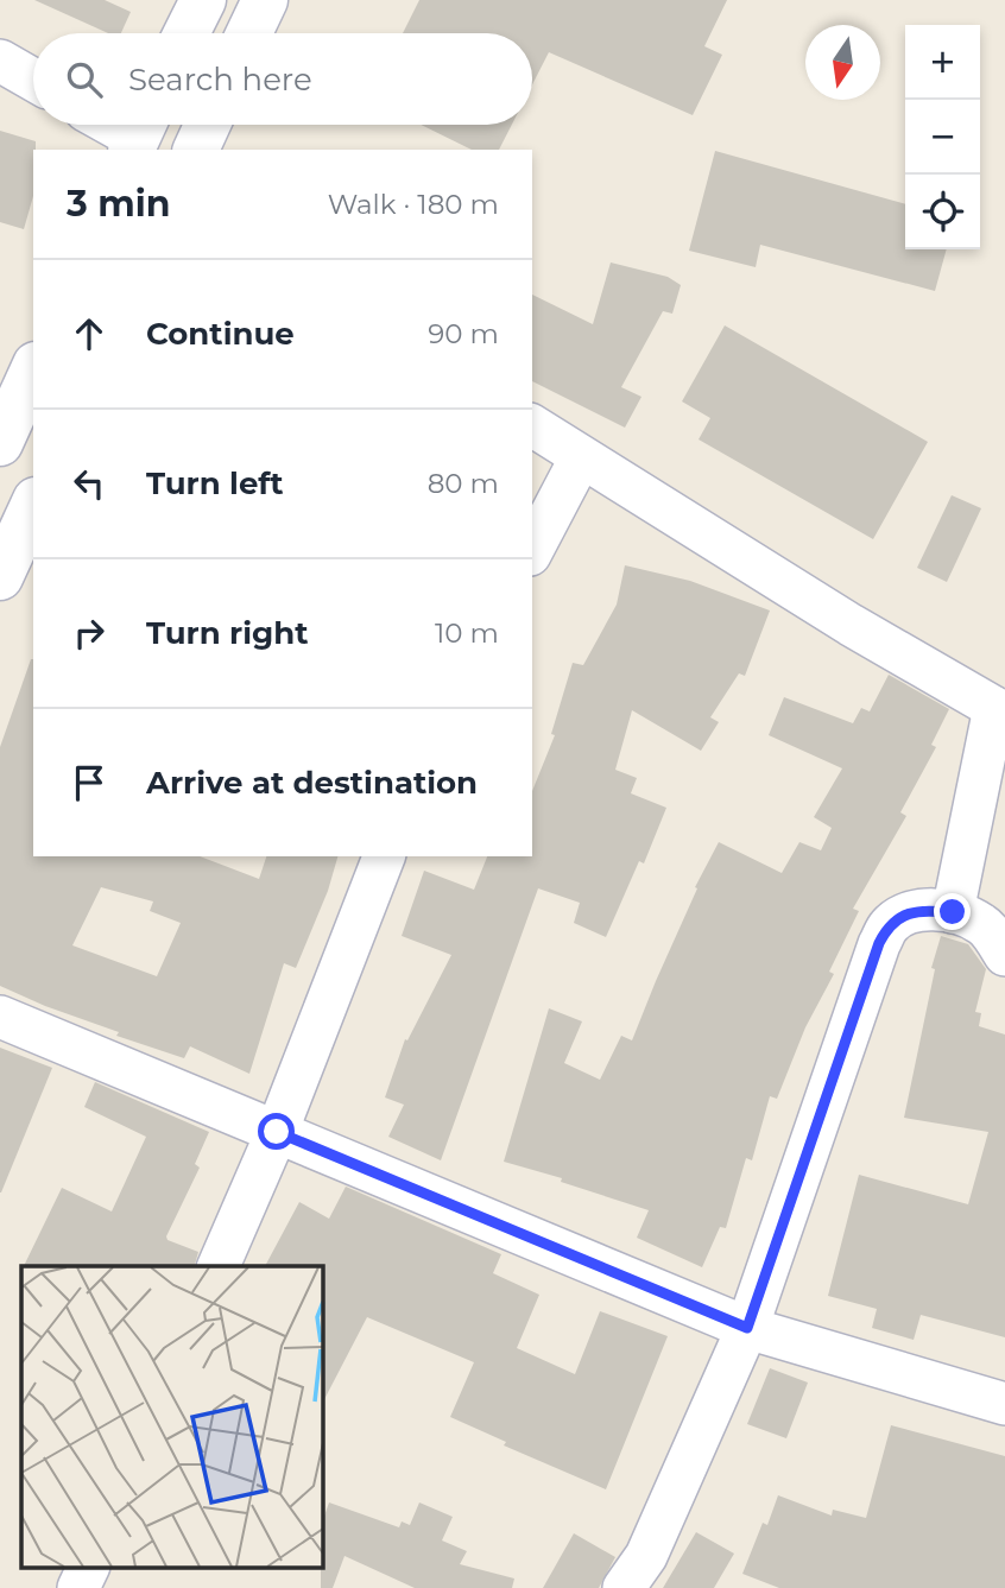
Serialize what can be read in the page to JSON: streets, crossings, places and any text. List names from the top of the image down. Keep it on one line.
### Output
{"north":"bottom","page":{"map_buttons":["+","−"],"search":"Search here","heading":["3 min","Walk · 180 m"],"list":[["Continue","90 m"],["Turn left","80 m"],["Turn right","10 m"],"Arrive at destination"]}}
